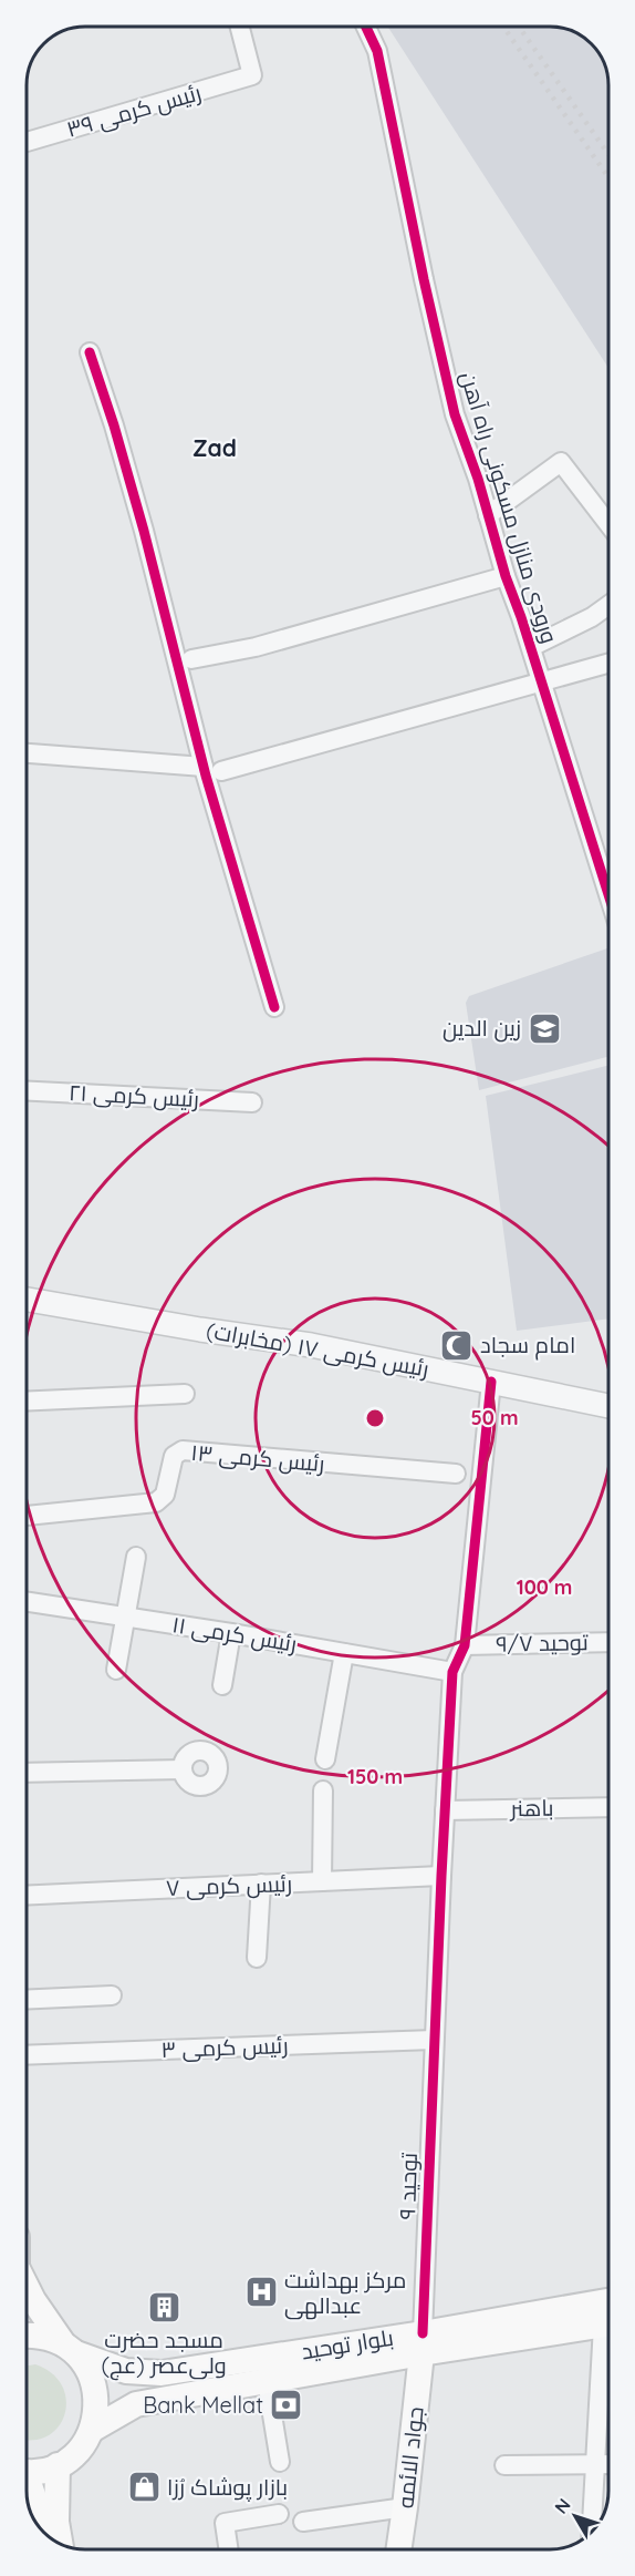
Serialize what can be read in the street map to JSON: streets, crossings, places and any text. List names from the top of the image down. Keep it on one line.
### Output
{"streets":{"main road":["بلوار توحید","جواد الائمه"],"street":["رئیس کرمی ۳۹","ورودی منازل مسکونی راه آهن","رئیس کرمی ۲۱","رئیس کرمی ۱۷ (مخابرات)","رئیس کرمی ۱۳","رئیس کرمی ۱۱","توحید ۹/۷","باهنر","رئیس کرمی ۷","رئیس کرمی ۳","توحید ۹"]},"crossings":[["رئیس کرمی ۱۱","توحید ۹"],["باهنر","توحید ۹"],["رئیس کرمی ۷","توحید ۹"],["رئیس کرمی ۳","توحید ۹"],["توحید ۹","بلوار توحید"],["توحید ۹","جواد الائمه"],["بلوار توحید","جواد الائمه"]],"districts":["Zad"],"places":{"school or university":["زین الدین"],"mosque":["امام سجاد"],"hospital":["مرکز بهداشت عبدالهی"],"building":["مسجد حضرت ولی‌عصر (عج)"],"bank":["Bank Mellat"],"shop":["بازار پوشاک رُزا"]},"north":"top left","rings":["50 m","100 m","150 m"]}
